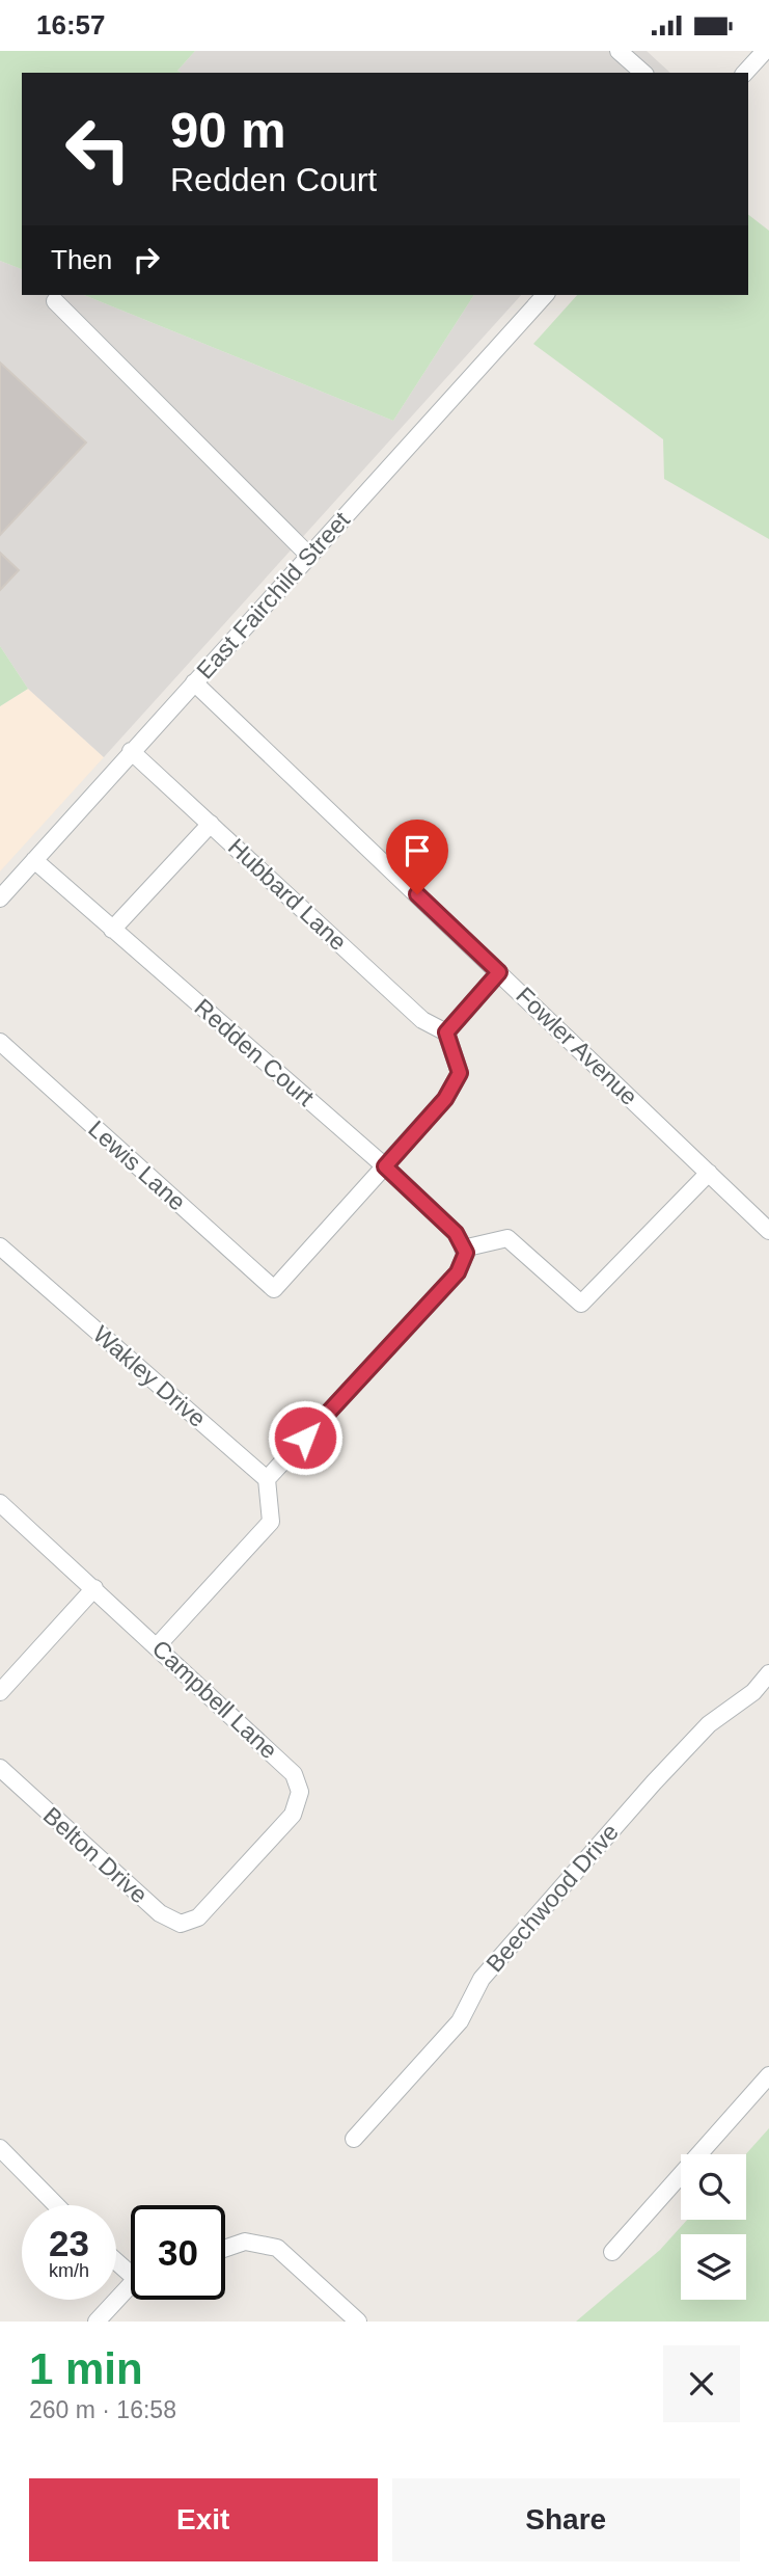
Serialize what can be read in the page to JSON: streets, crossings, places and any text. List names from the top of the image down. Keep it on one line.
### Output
{"streets":{"street":["East Fairchild Street","Hubbard Lane","Fowler Avenue","Redden Court","Lewis Lane","Wakley Drive","Campbell Lane","Belton Drive","Beechwood Drive"]},"crossings":[["East Fairchild Street","Hubbard Lane"],["East Fairchild Street","Fowler Avenue"],["East Fairchild Street","Redden Court"],["Redden Court","Lewis Lane"],["Campbell Lane","Belton Drive"]],"page":{"status":"16:57","turn":["90 m","Redden Court"],"then":"Then","speed":"23 km/h","limit":"30","heading":["1 min","260 m · 16:58"],"buttons":["Exit","Share"]}}
